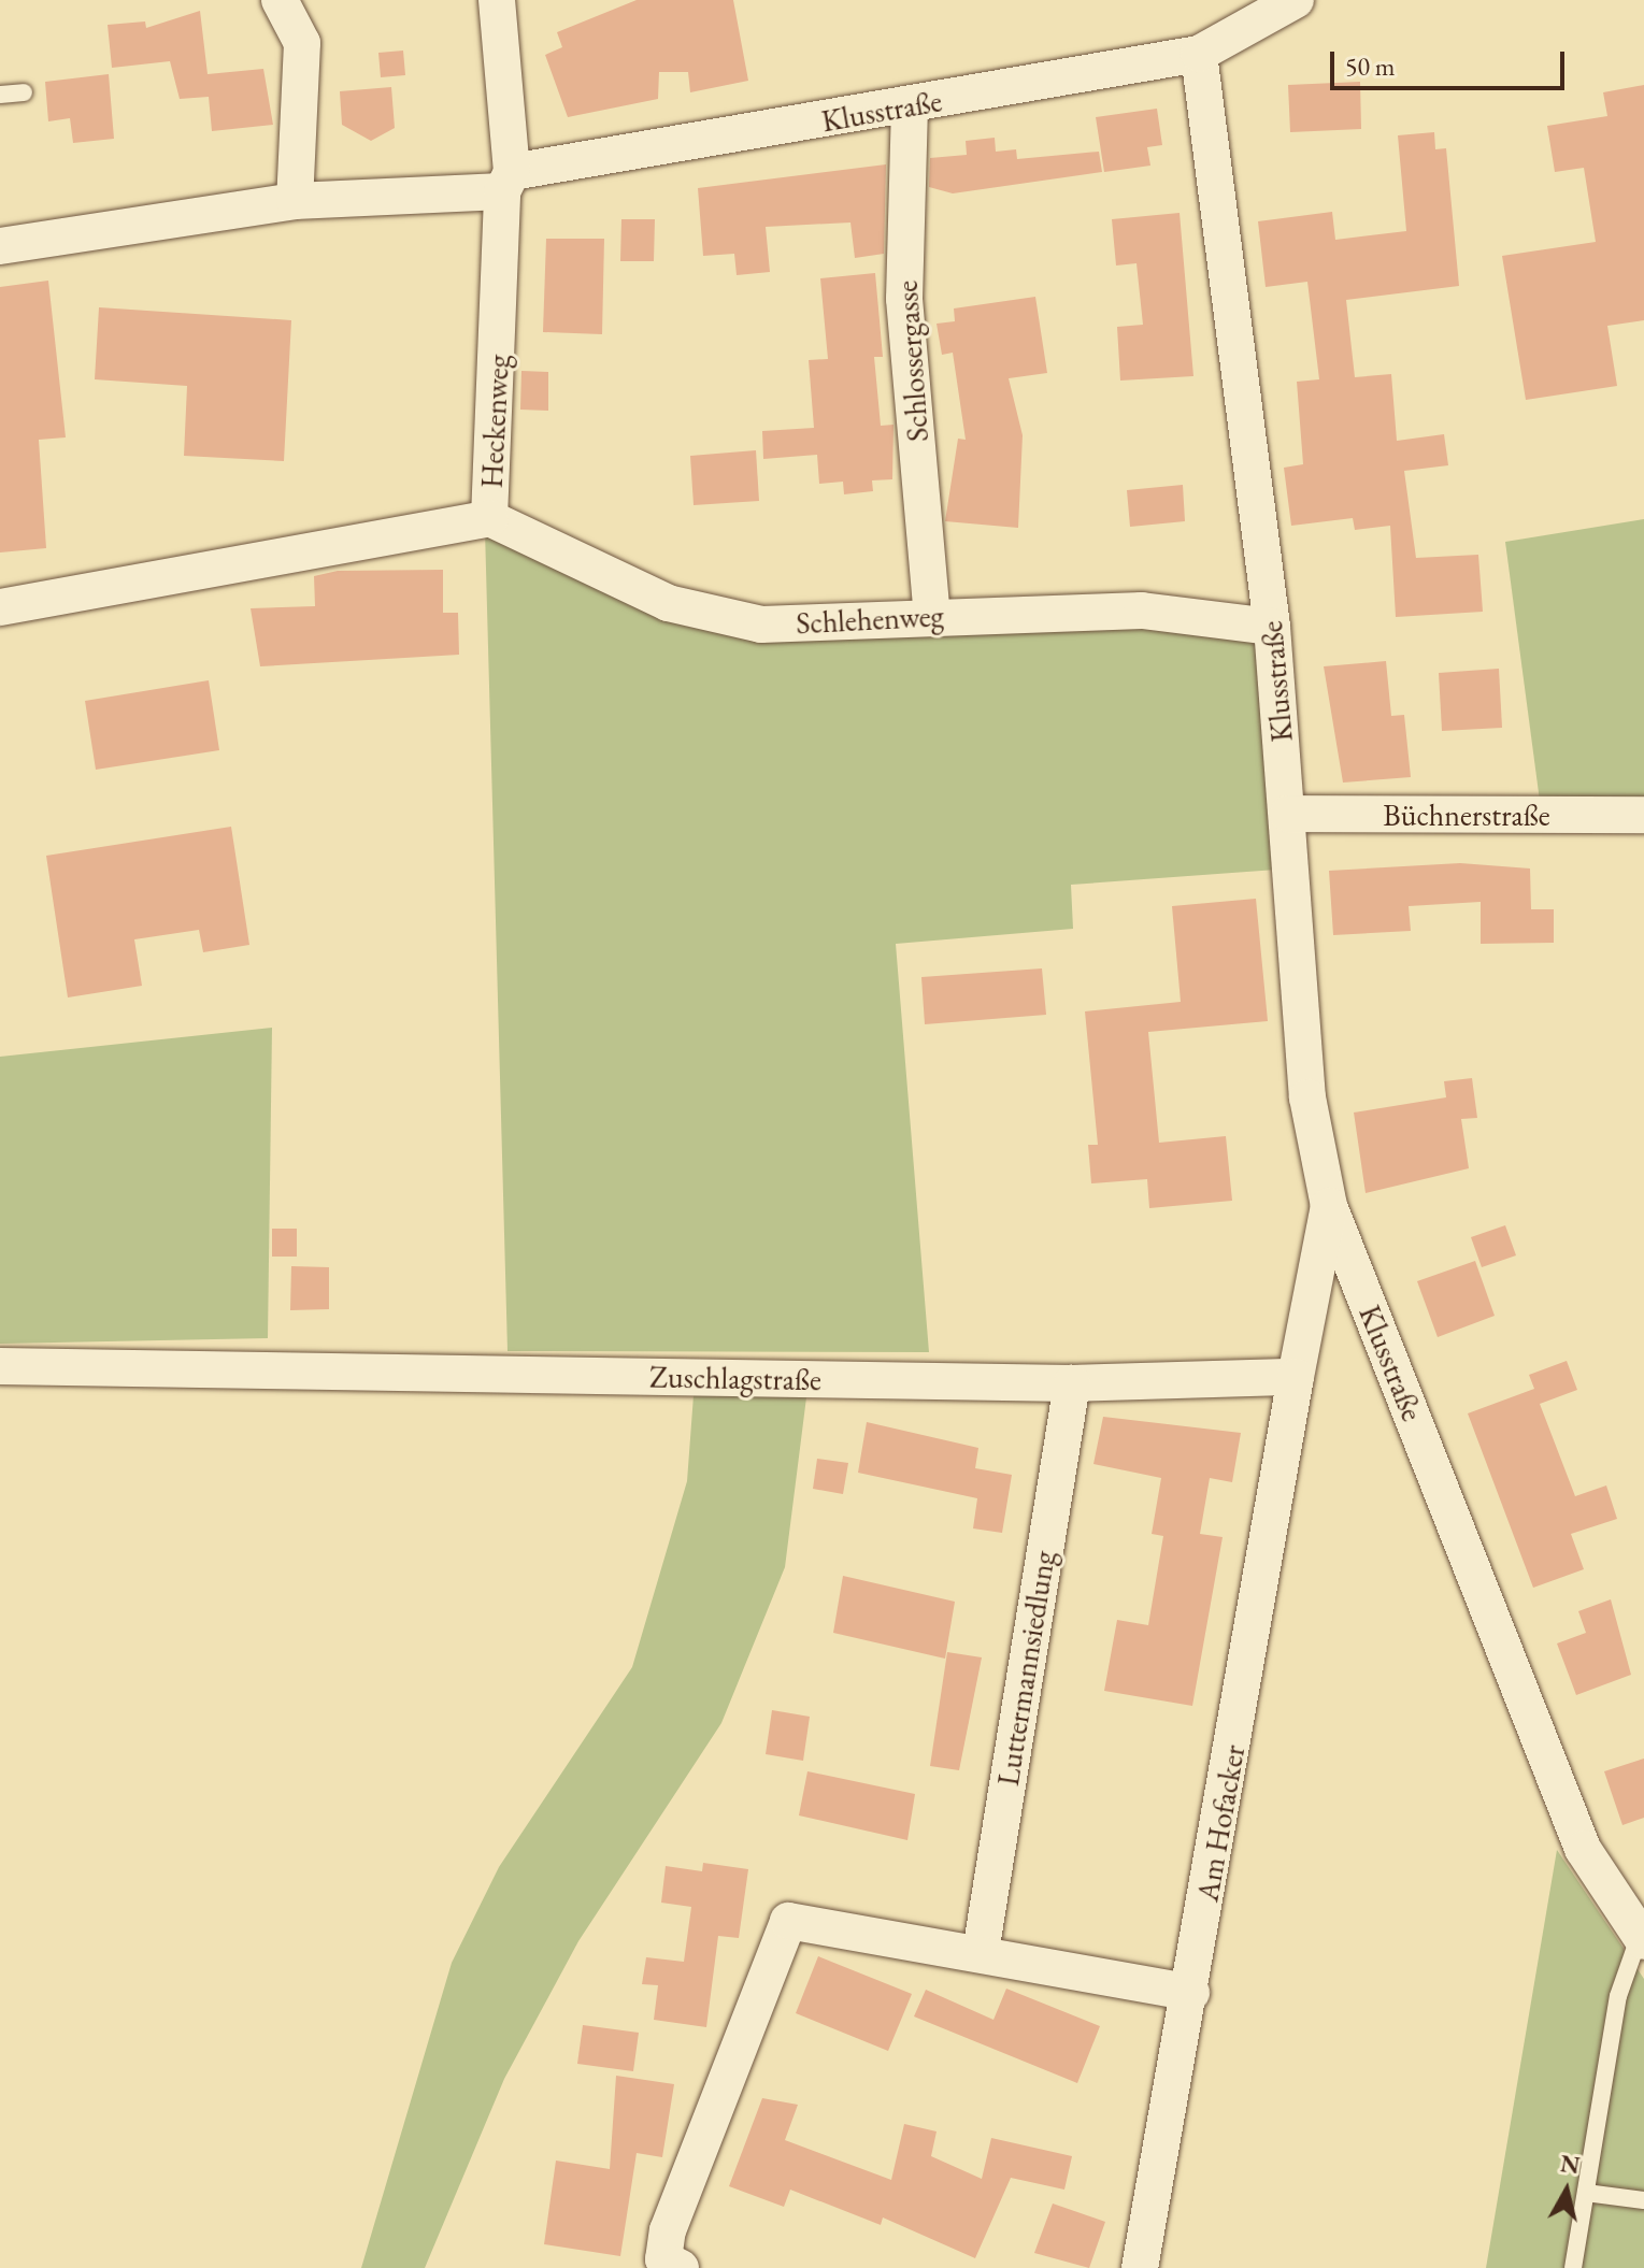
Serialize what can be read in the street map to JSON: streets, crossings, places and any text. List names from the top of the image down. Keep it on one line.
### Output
{"streets":{"street":["Klusstraße","Schlossergasse","Heckenweg","Schlehenweg","Büchnerstraße","Zuschlagstraße","Luttermannsiedlung","Am Hofacker"]},"crossings":[["Klusstraße","Schlossergasse"],["Klusstraße","Heckenweg"],["Klusstraße","Schlehenweg"],["Klusstraße","Büchnerstraße"],["Schlossergasse","Schlehenweg"],["Heckenweg","Schlehenweg"],["Zuschlagstraße","Luttermannsiedlung"],["Zuschlagstraße","Am Hofacker"]],"scale_bar":"50 m","north":"top"}
